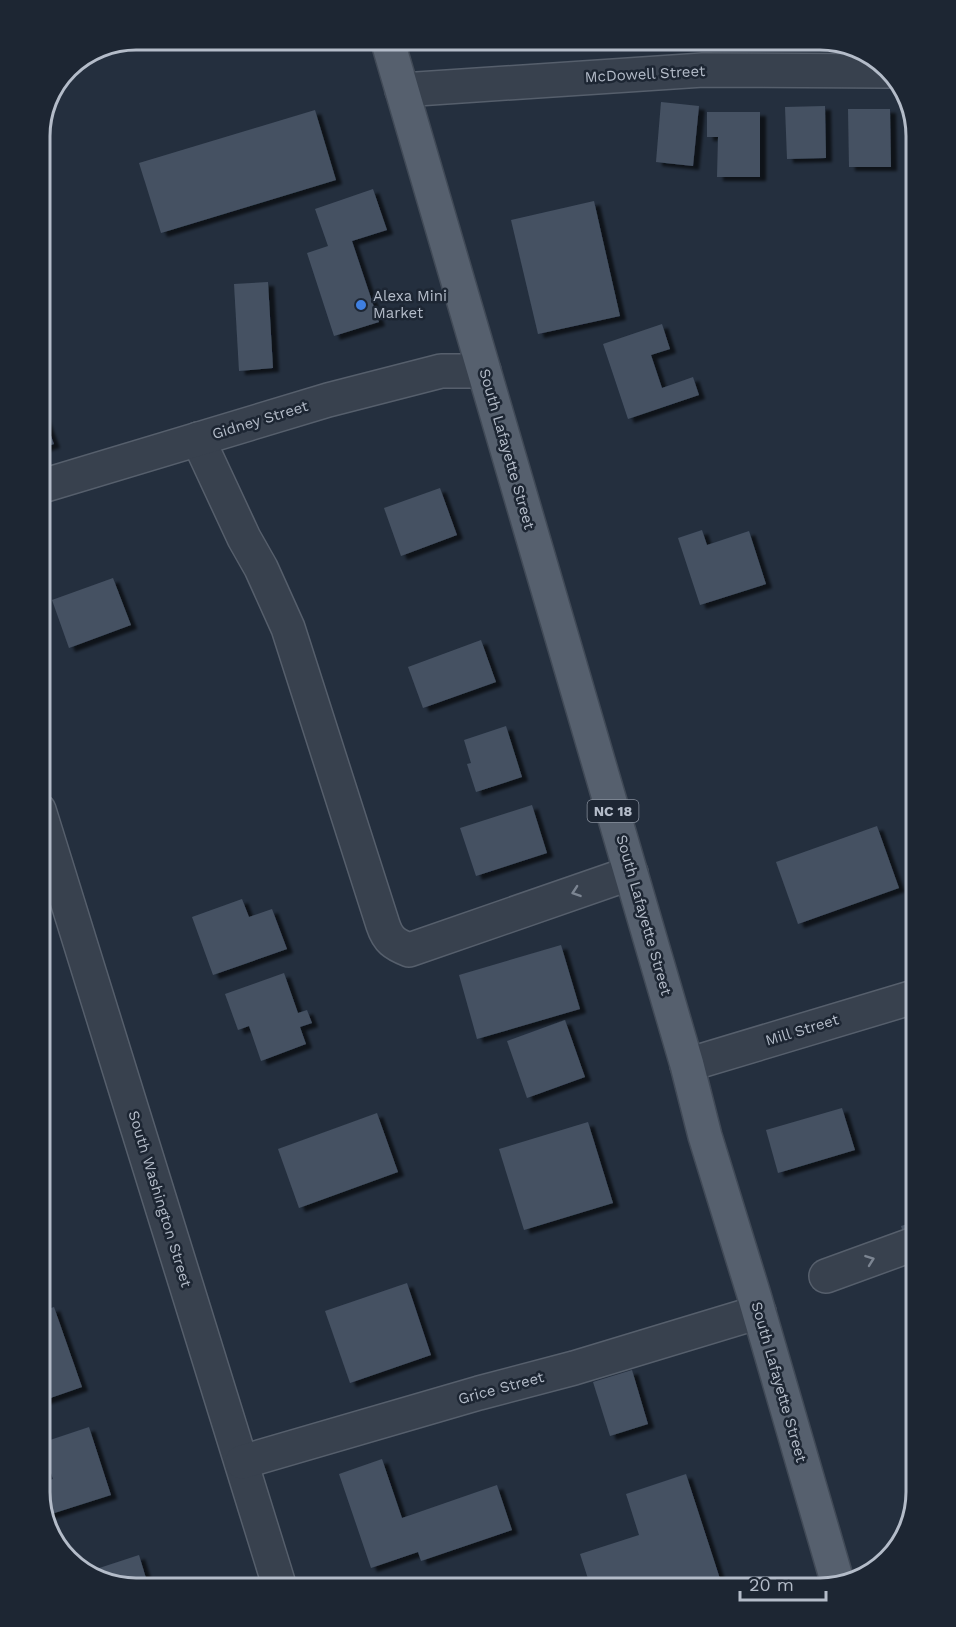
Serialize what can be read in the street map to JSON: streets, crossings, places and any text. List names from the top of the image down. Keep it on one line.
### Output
{"streets":{"main road":["South Lafayette Street","NC 18"],"street":["McDowell Street","Gidney Street","Mill Street","South Washington Street","Grice Street"]},"crossings":[["McDowell Street","South Lafayette Street"],["Gidney Street","South Lafayette Street"],["South Lafayette Street","Mill Street"],["South Lafayette Street","Grice Street"],["South Washington Street","Grice Street"]],"places":["Alexa Mini Market"],"scale_bar":"20 m"}
